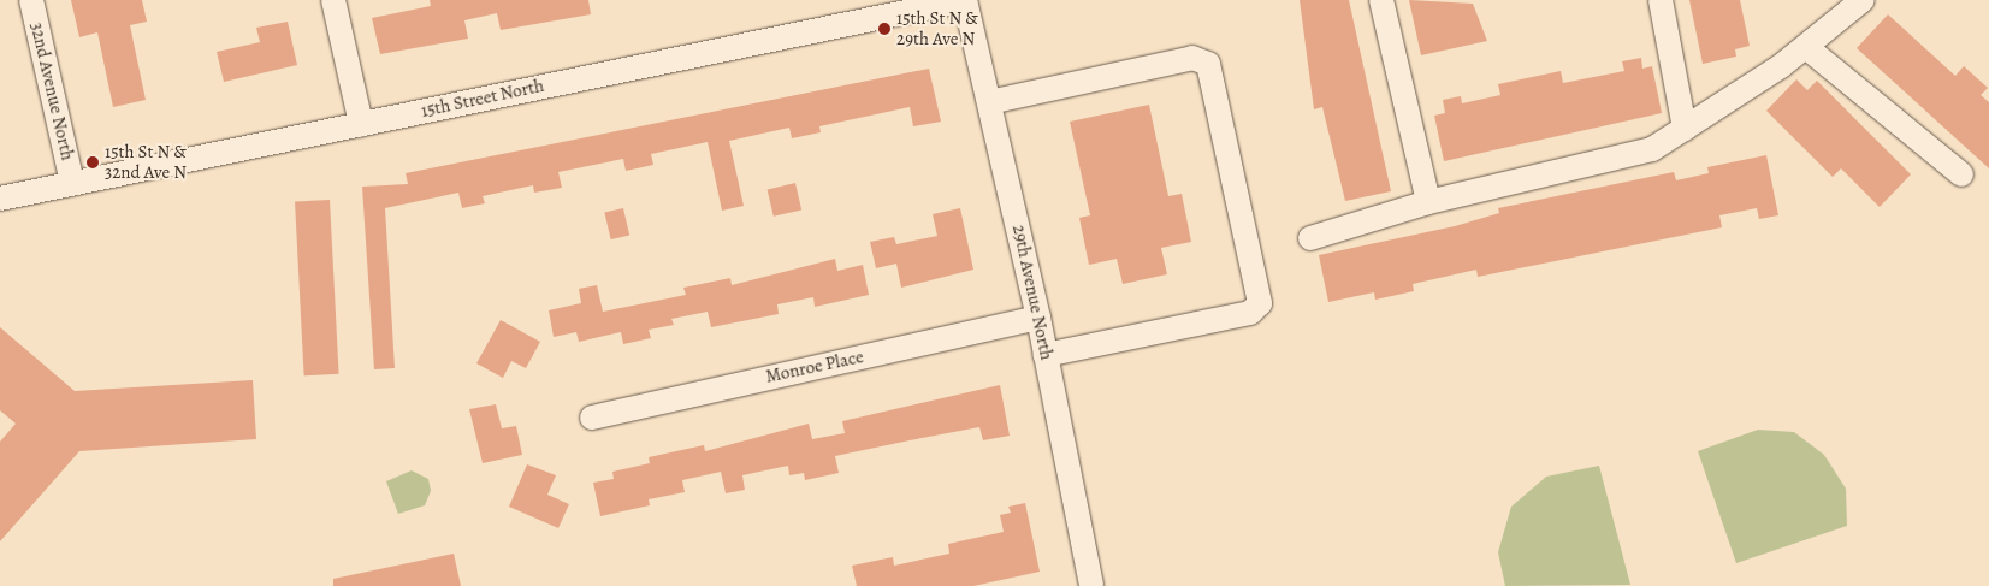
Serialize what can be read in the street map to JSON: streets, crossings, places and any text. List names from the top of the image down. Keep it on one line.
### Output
{"streets":{"street":["32nd Avenue North","15th Street North","29th Avenue North","Monroe Place"]},"crossings":[["32nd Avenue North","15th Street North"],["15th Street North","29th Avenue North"],["29th Avenue North","Monroe Place"]],"places":["15th St N & 29th Ave N","15th St N & 32nd Ave N"]}
